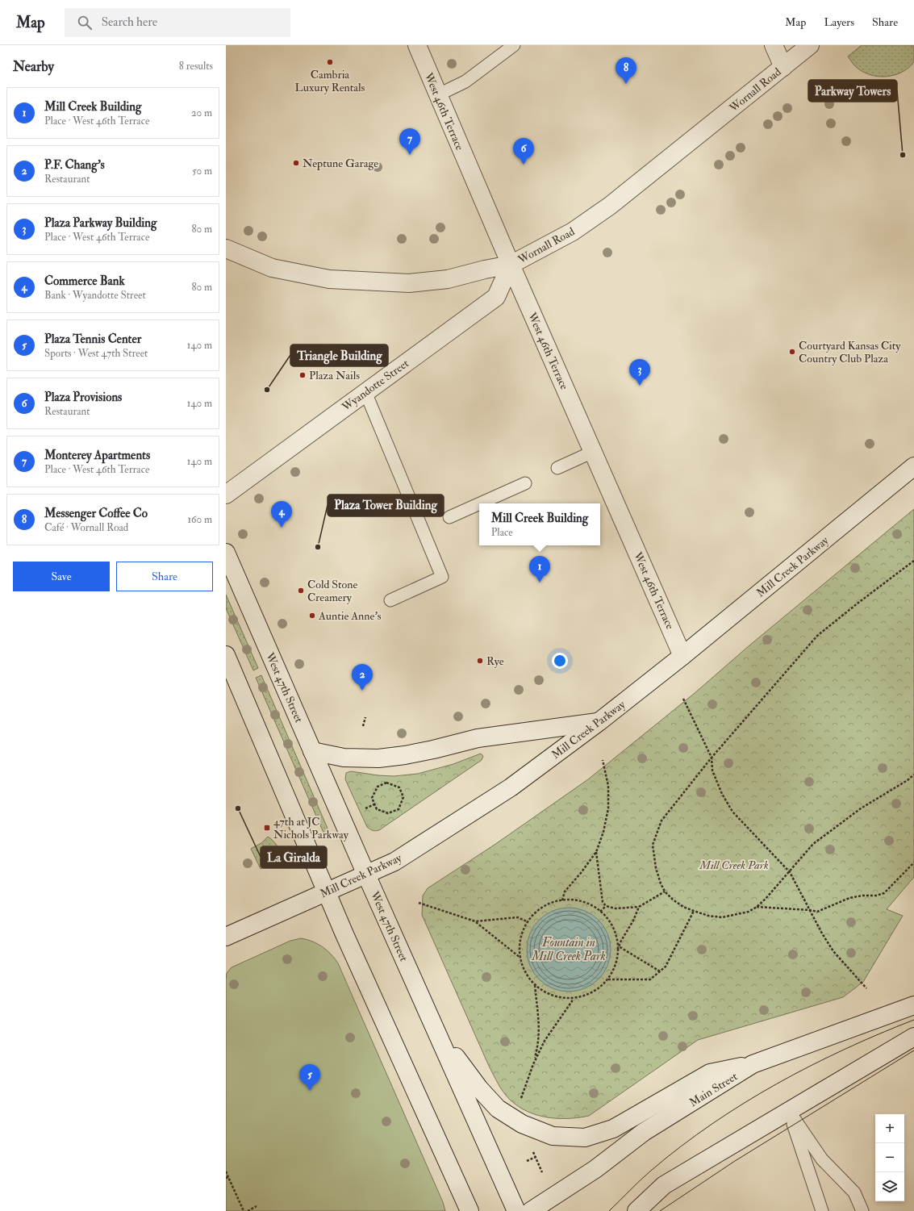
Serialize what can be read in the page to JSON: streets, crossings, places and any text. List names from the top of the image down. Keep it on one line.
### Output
{"streets":{"main road":["Wornall Road","West 46th Terrace","Wyandotte Street","Mill Creek Parkway","West 47th Street","Main Street"]},"crossings":[["Wornall Road","West 46th Terrace"],["Wornall Road","Wyandotte Street"],["West 46th Terrace","Wyandotte Street"],["West 46th Terrace","Mill Creek Parkway"],["Mill Creek Parkway","West 47th Street"]],"water":["Fountain in Mill Creek Park"],"parks":["Mill Creek Park"],"places":{"other":["Cambria Luxury Rentals","Parkway Towers","Neptune Garage","Courtyard Kansas City Country Club Plaza","Plaza Nails","Triangle Building","Plaza Tower Building","Cold Stone Creamery","Auntie Anne's","Rye","La Giralda"],"transit":["47th at JC Nichols Parkway"]},"page":{"header":"Map","search":"Search here","nav":["Map","Layers","Share"],"heading":["Nearby","8 results"],"pins":["8","7","6","3","4","1","2","5"],"list":[{"mark":"1","name":"Mill Creek Building","note":"Place · West 46th Terrace","value":"20 m"},{"mark":"2","name":"P.F. Chang's","note":"Restaurant","value":"50 m"},{"mark":"3","name":"Plaza Parkway Building","note":"Place · West 46th Terrace","value":"80 m"},{"mark":"4","name":"Commerce Bank","note":"Bank · Wyandotte Street","value":"80 m"},{"mark":"5","name":"Plaza Tennis Center","note":"Sports · West 47th Street","value":"140 m"},{"mark":"6","name":"Plaza Provisions","note":"Restaurant","value":"140 m"},{"mark":"7","name":"Monterey Apartments","note":"Place · West 46th Terrace","value":"140 m"},{"mark":"8","name":"Messenger Coffee Co","note":"Café · Wornall Road","value":"160 m"}],"popup":["Mill Creek Building","Place"],"buttons":["Save","Share"],"map_buttons":["+","−"]}}
